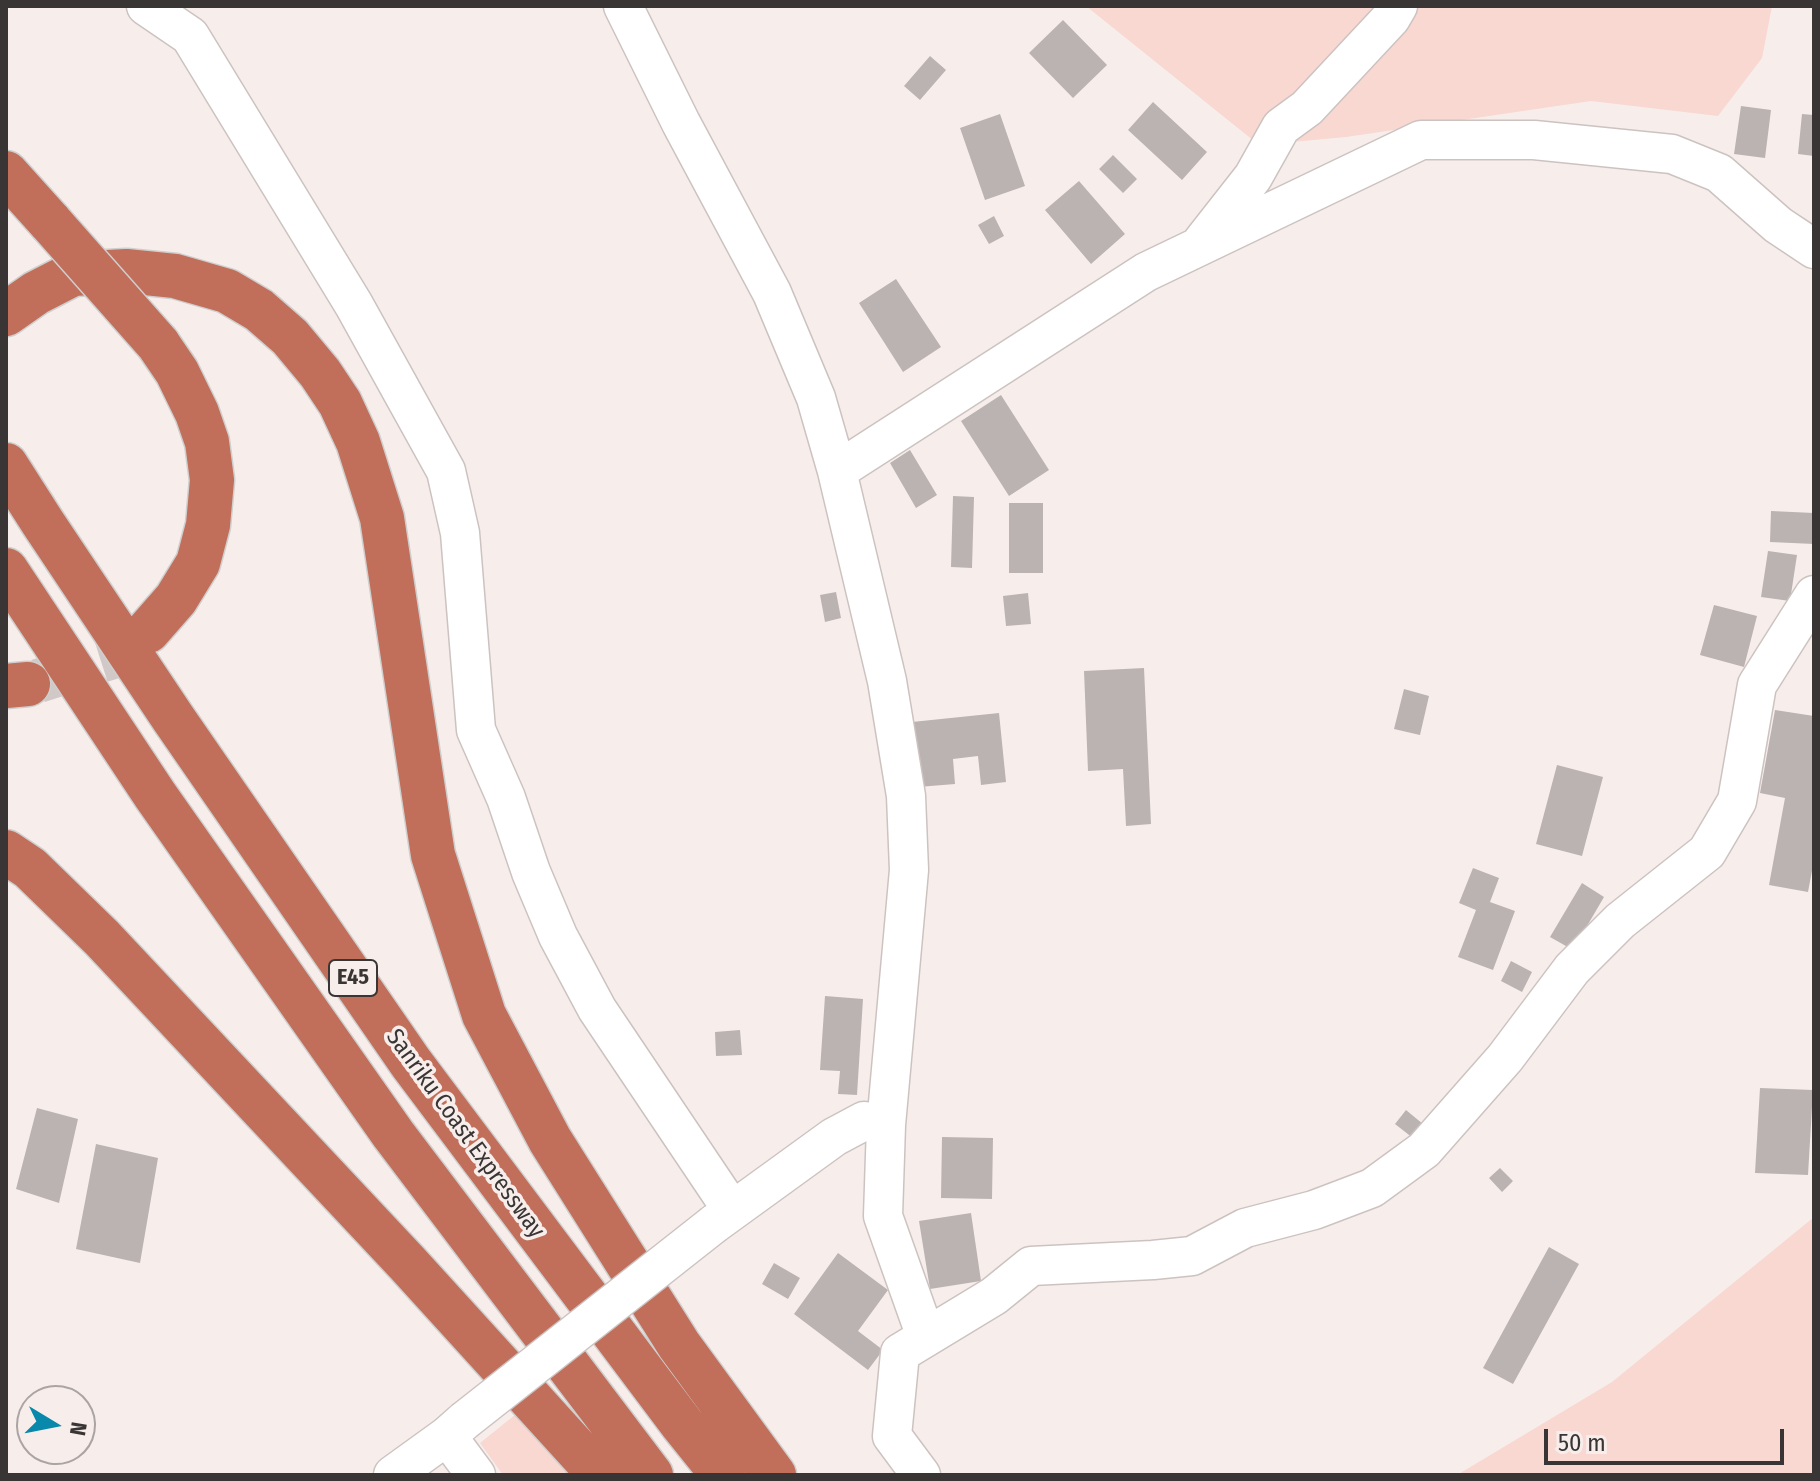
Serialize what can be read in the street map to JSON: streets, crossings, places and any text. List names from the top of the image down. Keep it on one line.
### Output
{"streets":{"highway":["E45","Sanriku Coast Expressway"]},"scale_bar":"50 m","north":"right"}
